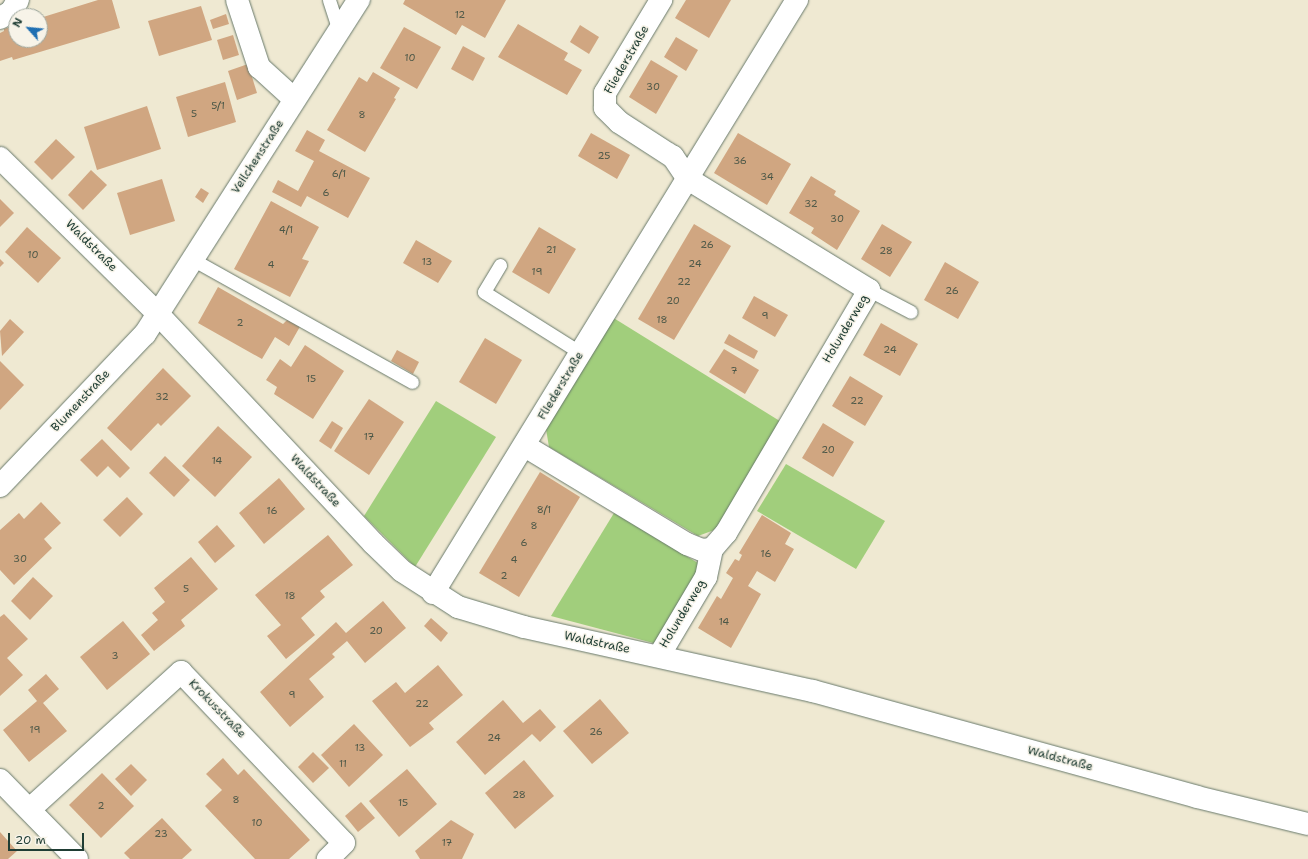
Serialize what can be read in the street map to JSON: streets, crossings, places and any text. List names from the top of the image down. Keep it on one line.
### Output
{"streets":{"street":["Fliederstraße","Veilchenstraße","Waldstraße","Holunderweg","Blumenstraße","Krokusstraße"]},"crossings":[["Fliederstraße","Waldstraße"],["Fliederstraße","Holunderweg"],["Veilchenstraße","Waldstraße"],["Veilchenstraße","Blumenstraße"],["Waldstraße","Holunderweg"],["Waldstraße","Blumenstraße"]],"house_numbers":["12","10","30","5/1","5","8","25","36","6/1","34","6","32","30","4/1","26","21","28","10","13","24","4","19","22","26","20","9","18","2","24","7","15","32","22","17","20","14","8/1","16","8","6","16","30","4","2","5","18","14","20","3","9","22","19","26","24","13","11","28","8","15","2","10","23","17"],"scale_bar":"20 m","north":"top left"}
